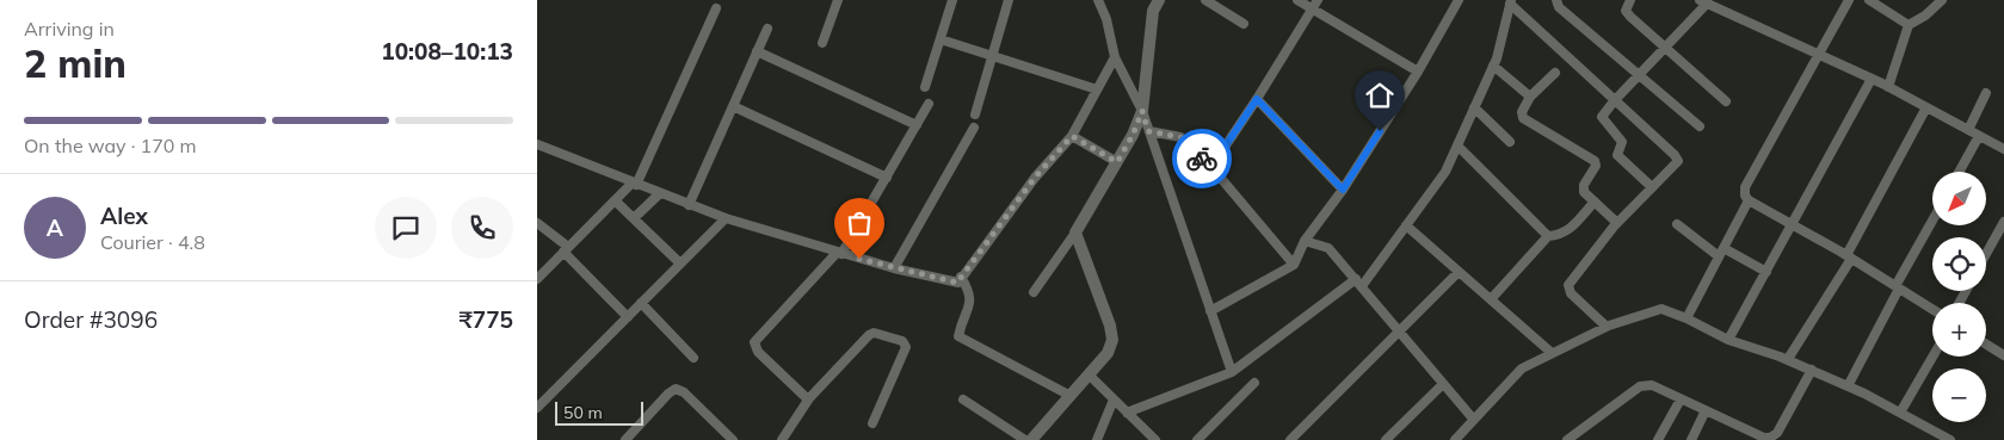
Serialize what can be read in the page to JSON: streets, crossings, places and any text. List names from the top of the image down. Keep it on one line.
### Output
{"scale_bar":"50 m","north":"bottom left","page":{"heading":["2 min","Arriving in","10:08–10:13"],"panel":["Alex","Courier · 4.8","Order #3096","₹775"],"bar":"On the way · 170 m","map_buttons":["+","−"],"round":"A","scale":"50 m"}}
